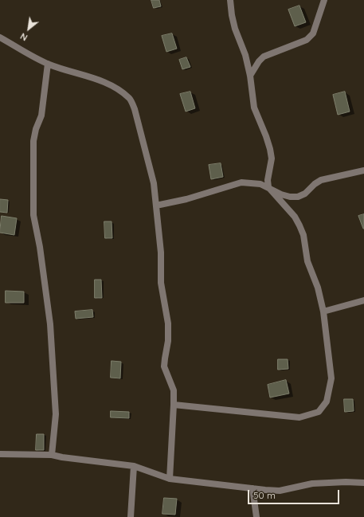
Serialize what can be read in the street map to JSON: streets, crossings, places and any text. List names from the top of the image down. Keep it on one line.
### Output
{"scale_bar":"50 m","north":"bottom left"}
